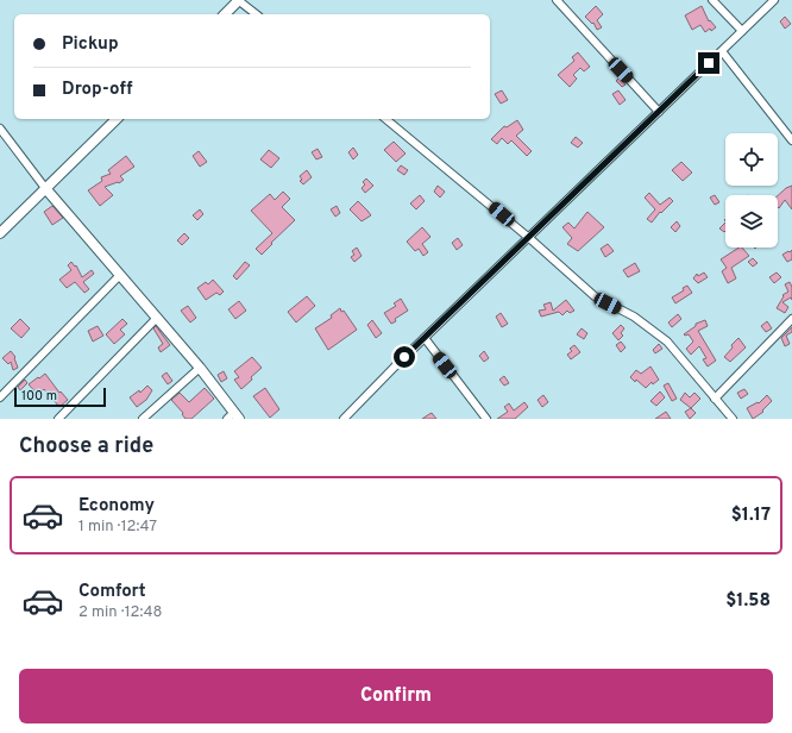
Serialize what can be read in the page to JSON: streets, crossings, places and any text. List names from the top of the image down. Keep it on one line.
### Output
{"scale_bar":"100 m","page":{"banner":["Pickup","Drop-off"],"scale":"100 m","heading":"Choose a ride","list":[{"name":"Economy","note":"1 min · 12:47","value":"$1.17"},{"name":"Comfort","note":"2 min · 12:48","value":"$1.58"}],"buttons":"Confirm"}}
